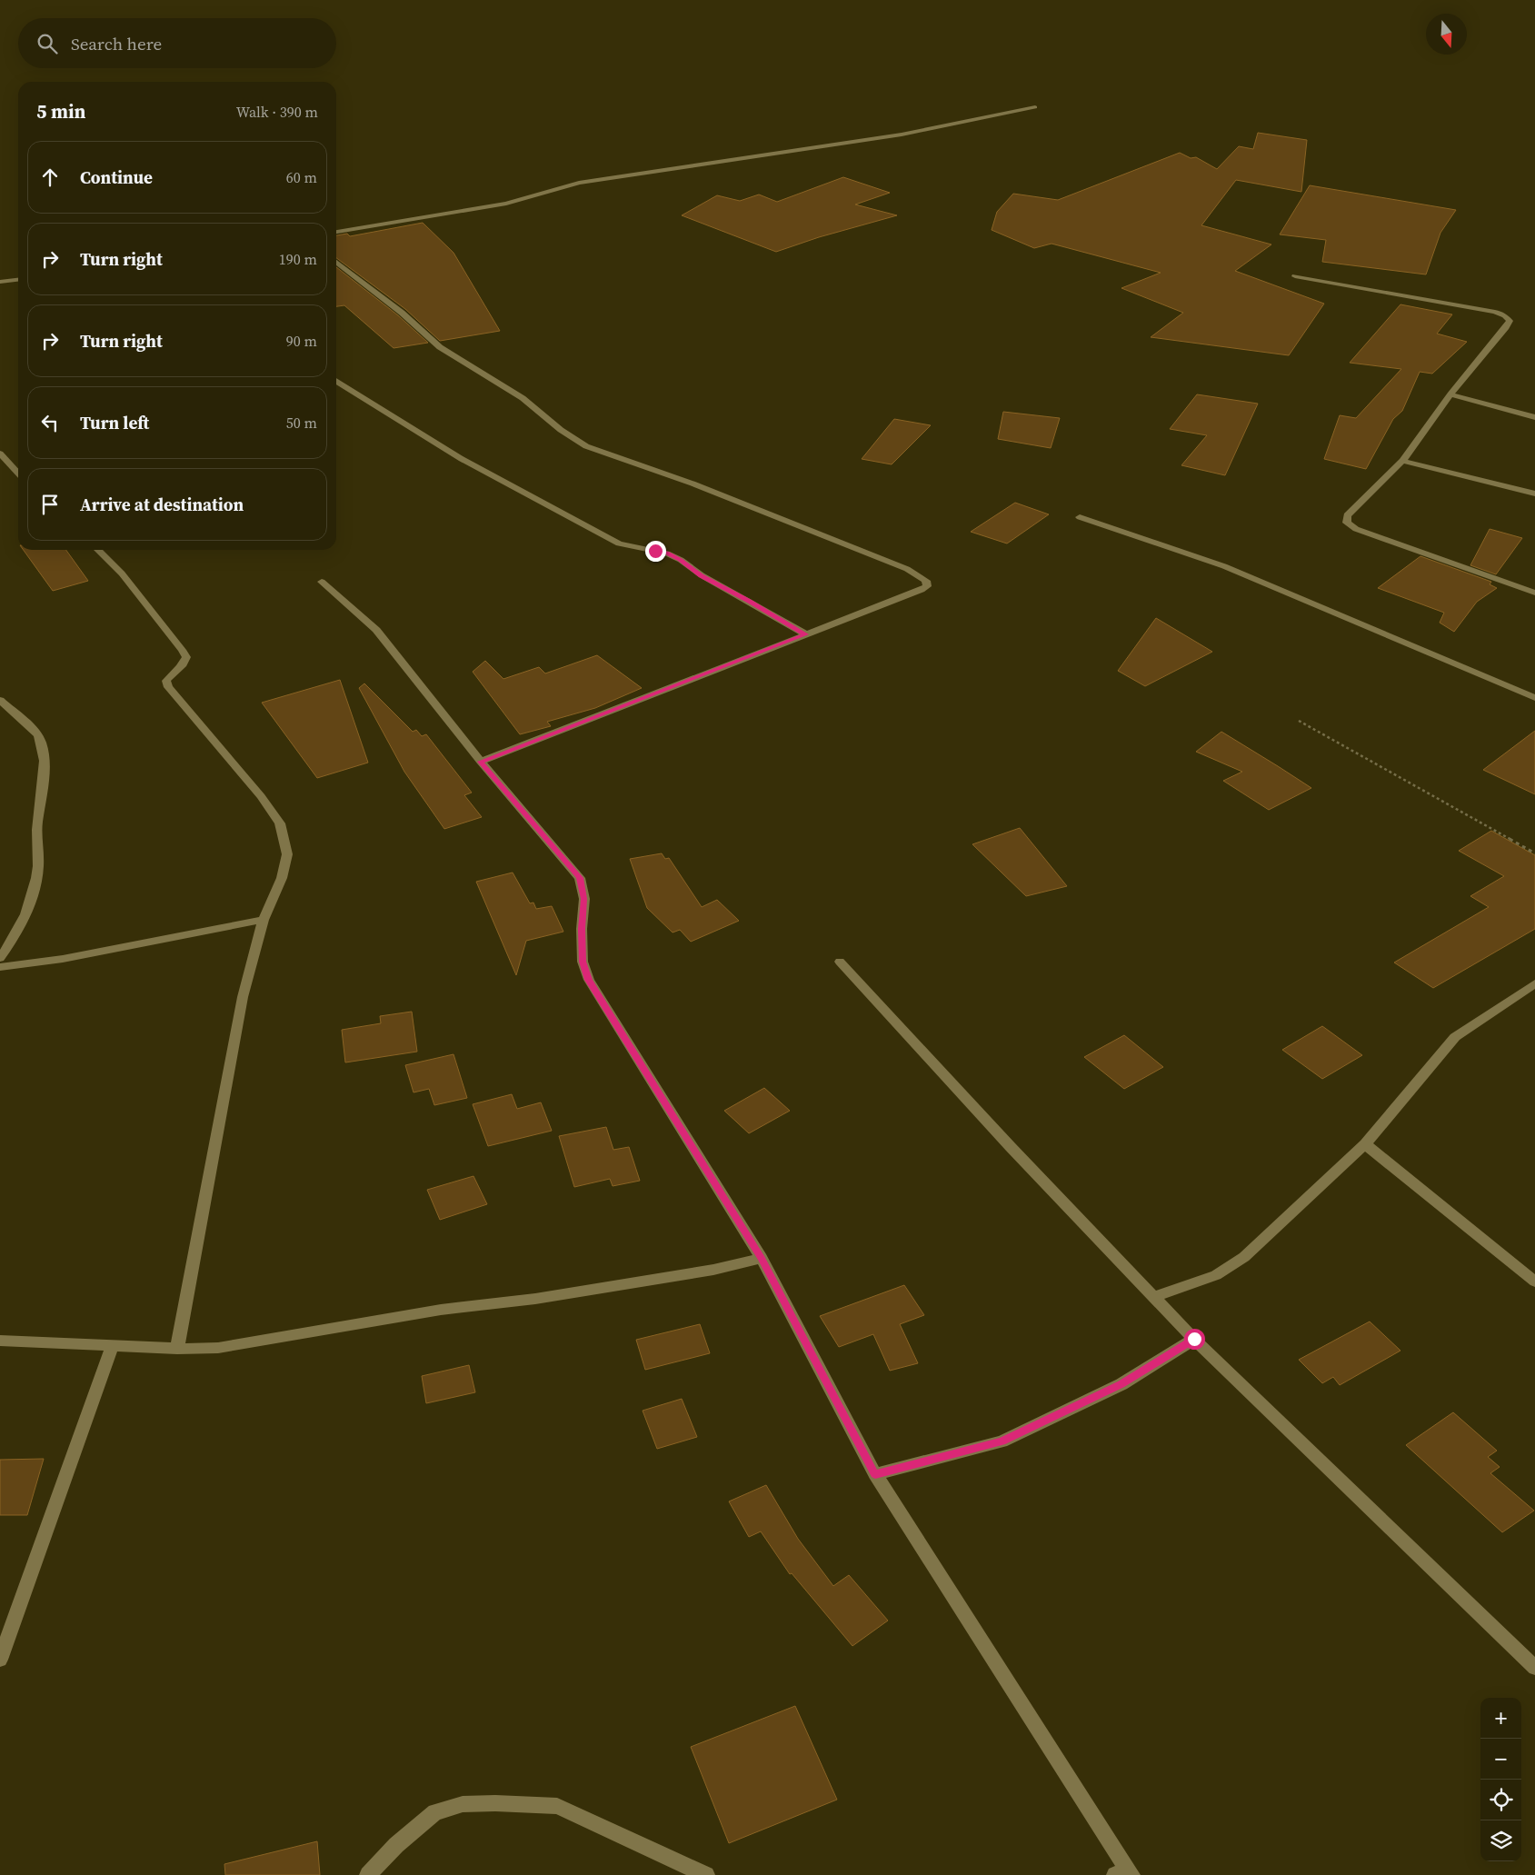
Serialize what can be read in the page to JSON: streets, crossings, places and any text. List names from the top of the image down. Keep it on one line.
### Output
{"north":"bottom","page":{"search":"Search here","heading":["5 min","Walk · 390 m"],"list":[["Continue","60 m"],["Turn right","190 m"],["Turn right","90 m"],["Turn left","50 m"],"Arrive at destination"],"map_buttons":["+","−"]}}
